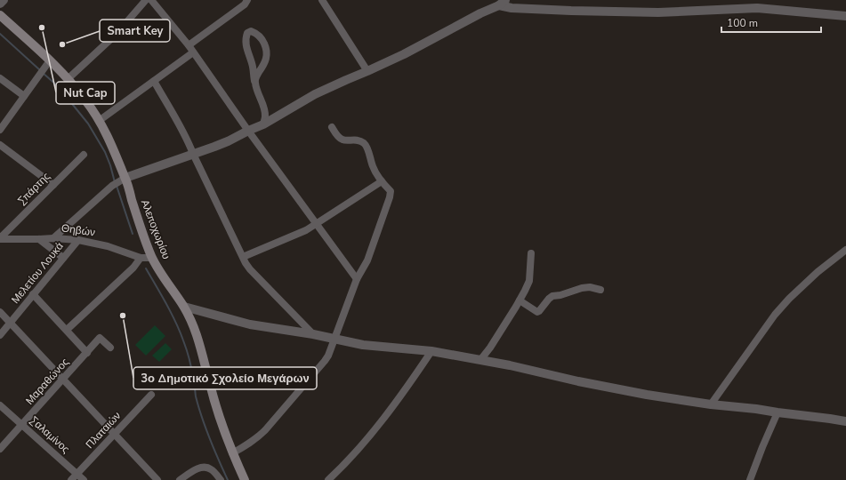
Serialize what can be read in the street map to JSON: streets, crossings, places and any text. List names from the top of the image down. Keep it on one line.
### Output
{"streets":{"main road":["Αλεποχωρίου"],"street":["Σπάρτης","Θηβών","Μελετίου Λουκά","Μαραθώνος","Πλαταιών","Σαλαμίνος"]},"crossings":[["Σπάρτης","Θηβών"],["Αλεποχωρίου","Θηβών"],["Θηβών","Μελετίου Λουκά"],["Μαραθώνος","Σαλαμίνος"],["Πλαταιών","Σαλαμίνος"]],"places":["Nut Cap","Smart Key","3ο Δημοτικό Σχολείο Μεγάρων"],"scale_bar":"100 m"}
